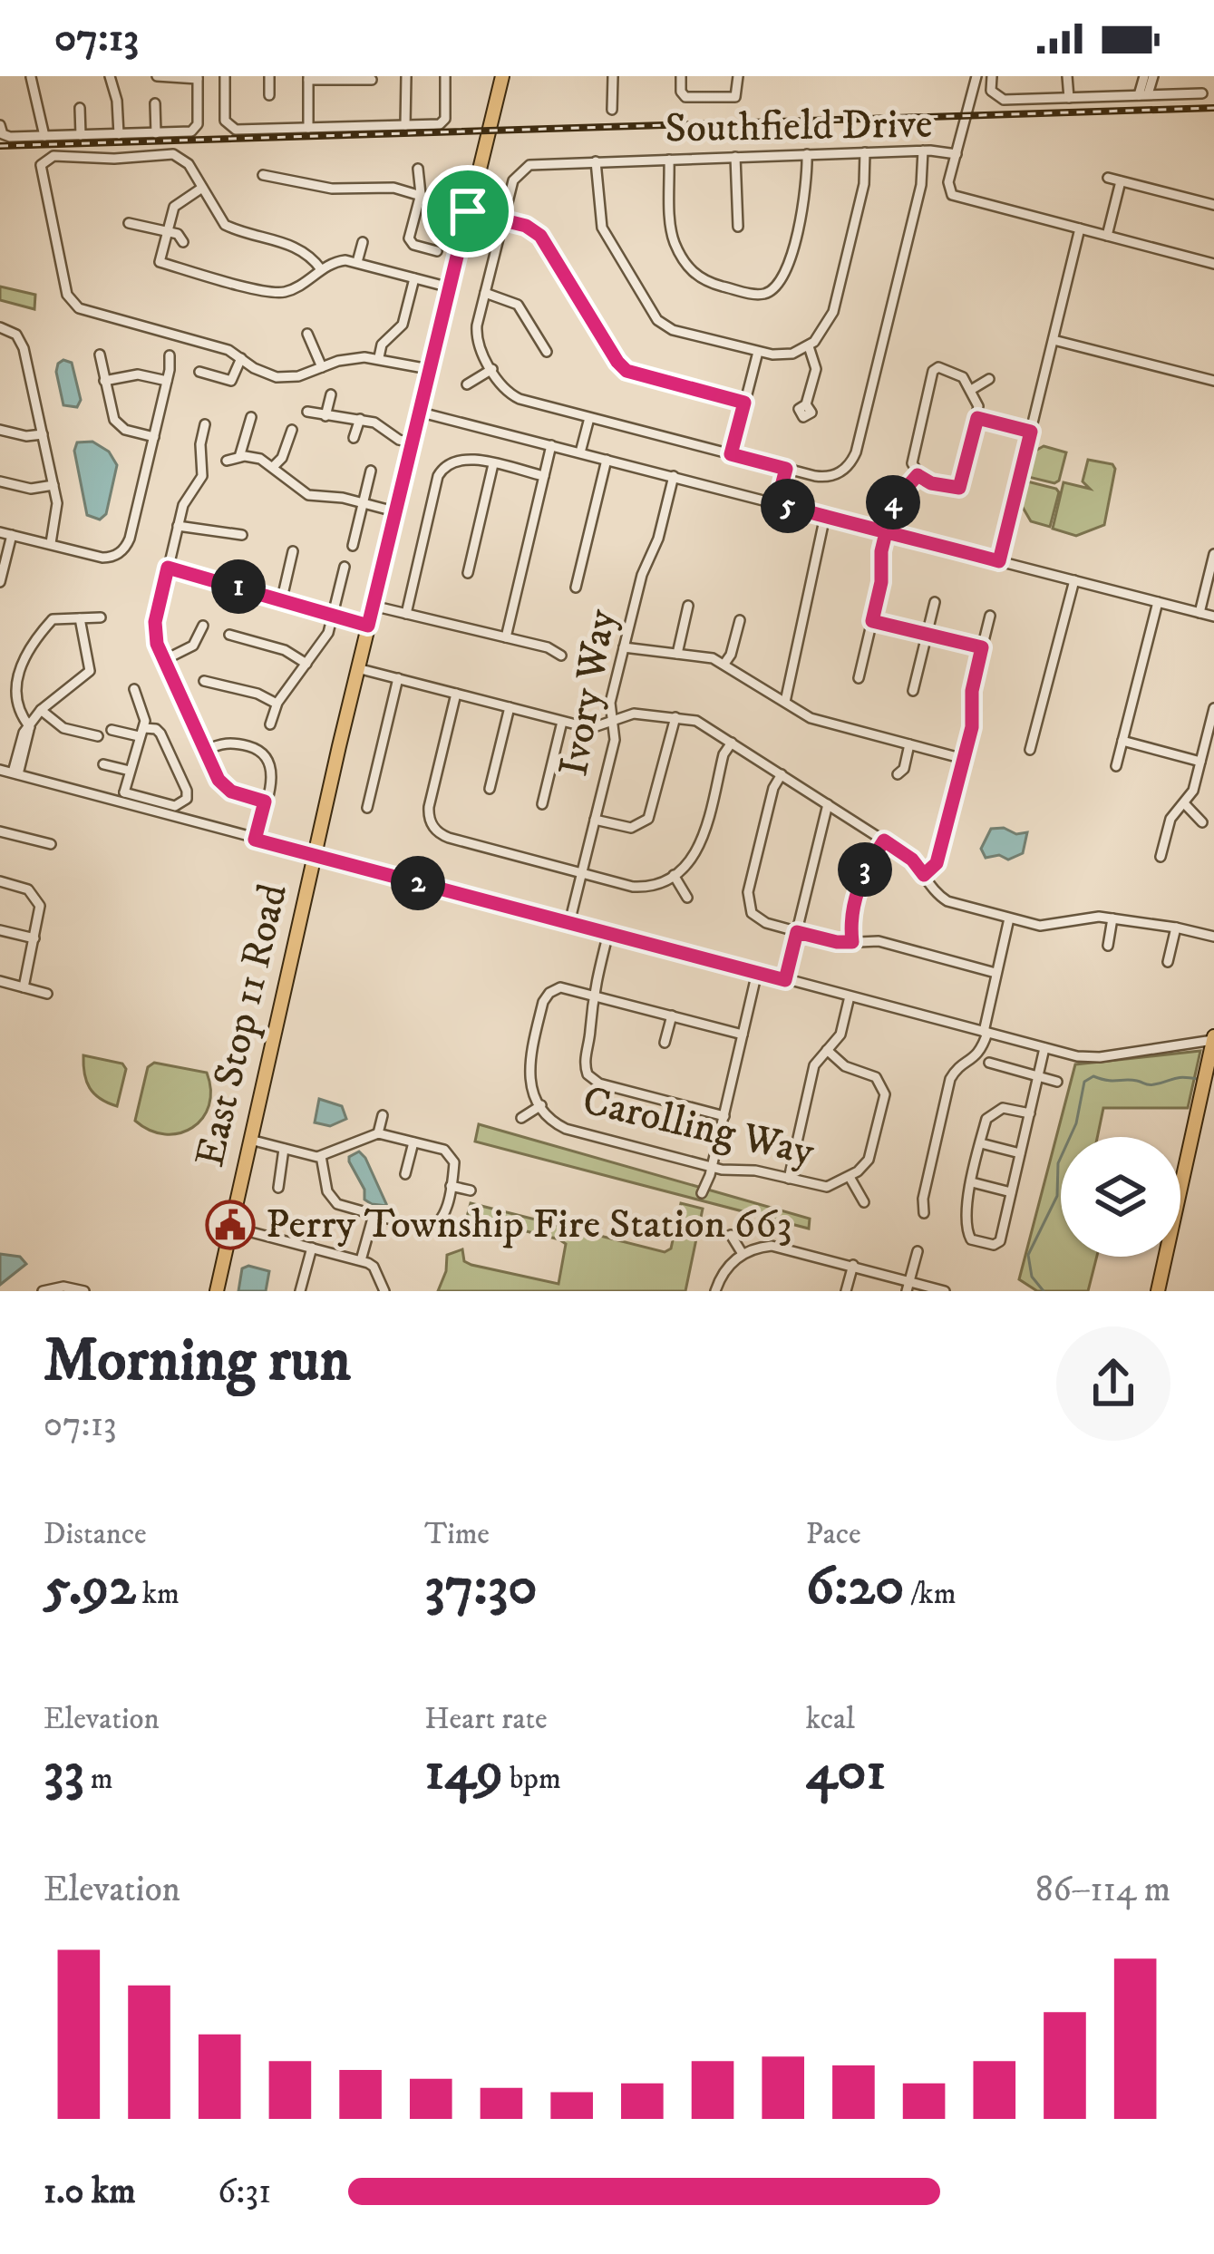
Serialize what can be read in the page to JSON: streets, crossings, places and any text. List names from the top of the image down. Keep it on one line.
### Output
{"streets":{"main road":["East Stop 11 Road"],"street":["Southfield Drive","Ivory Way","Carolling Way"]},"places":{"public building":["Perry Township Fire Station 663"]},"page":{"status":"07:13","pins":["4","5","1","3","2"],"heading":["Morning run","07:13"],"stats":[["Distance","5.92 km"],["Time","37:30"],["Pace","6:20 /km"],["Elevation","33 m"],["Heart rate","149 bpm"],["kcal","401"]],"chart":["Elevation","86–114 m"],"list":[{"name":"1.0 km","note":"6:31"}]}}
